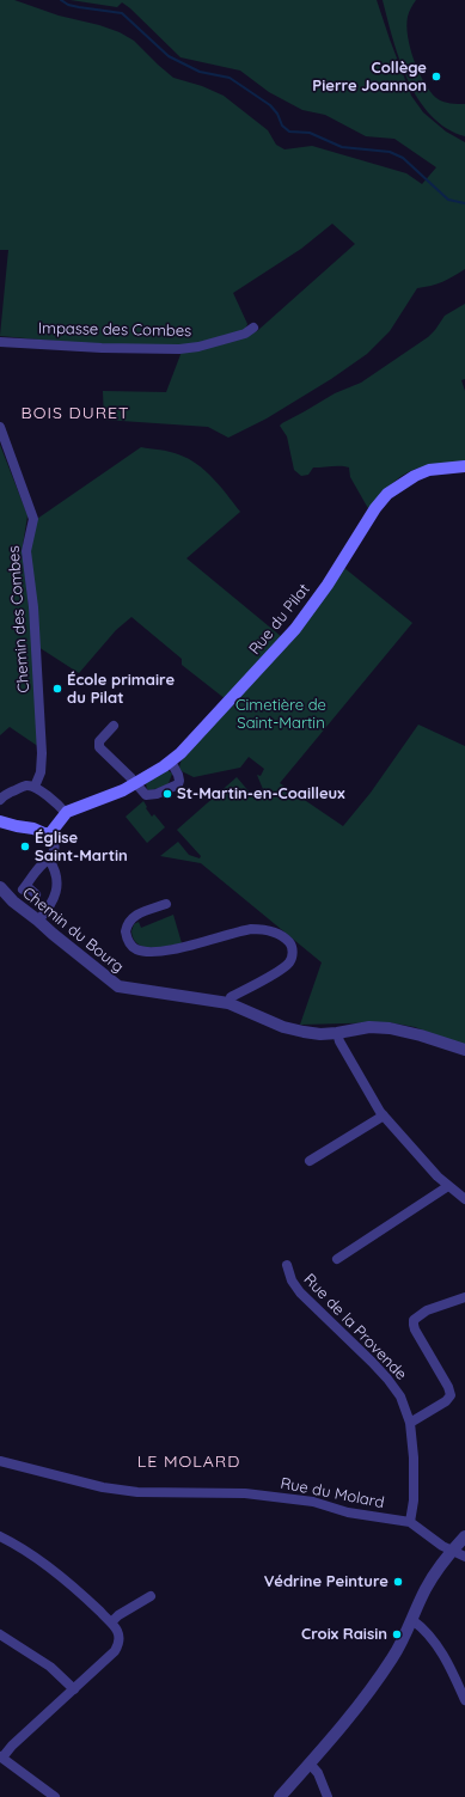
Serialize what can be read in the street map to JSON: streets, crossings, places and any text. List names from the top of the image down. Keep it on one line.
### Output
{"streets":{"main road":["Rue du Pilat"],"street":["Impasse des Combes","Chemin des Combes","Chemin du Bourg","Rue de la Provende","Rue du Molard"]},"crossings":[["Rue de la Provende","Rue du Molard"]],"districts":["BOIS DURET","LE MOLARD"],"parks":["Cimetière de Saint-Martin"],"places":["Collège Pierre Joannon","École primaire du Pilat","St-Martin-en-Coailleux","Église Saint-Martin","Védrine Peinture","Croix Raisin"]}
